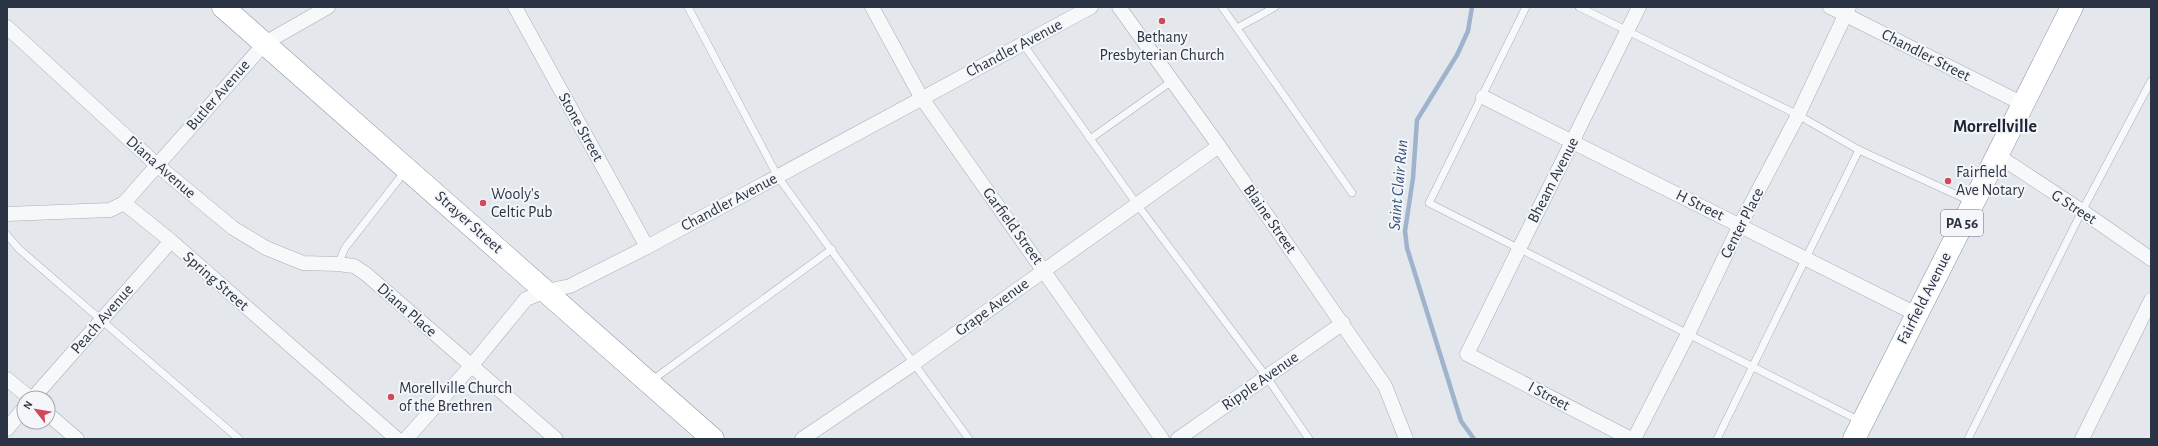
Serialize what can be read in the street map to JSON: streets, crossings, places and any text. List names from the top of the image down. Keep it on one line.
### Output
{"streets":{"highway":["Strayer Street","PA 56","Fairfield Avenue"],"street":["Chandler Avenue","Chandler Street","Butler Avenue","Stone Street","Diana Avenue","Bheam Avenue","H Street","G Street","Blaine Street","Center Place","Garfield Street","Spring Street","Grape Avenue","Diana Place","Peach Avenue","Ripple Avenue","I Street"]},"crossings":[["Chandler Avenue","Stone Street"],["Chandler Avenue","Strayer Street"],["Chandler Avenue","Garfield Street"],["Chandler Avenue","Diana Place"],["Chandler Street","Center Place"],["Chandler Street","Fairfield Avenue"],["Butler Avenue","Diana Avenue"],["Butler Avenue","Strayer Street"],["Butler Avenue","Spring Street"],["Diana Avenue","Diana Place"],["Bheam Avenue","H Street"],["Bheam Avenue","I Street"],["H Street","Center Place"],["H Street","Fairfield Avenue"],["G Street","Fairfield Avenue"],["Blaine Street","Grape Avenue"],["Blaine Street","Ripple Avenue"],["Garfield Street","Grape Avenue"],["Spring Street","Peach Avenue"]],"districts":["Morrellville"],"water":["Saint Clair Run"],"places":["Bethany Presbyterian Church","Fairfield Ave Notary","Wooly's Celtic Pub","Morellville Church of the Brethren"],"north":"top left"}
